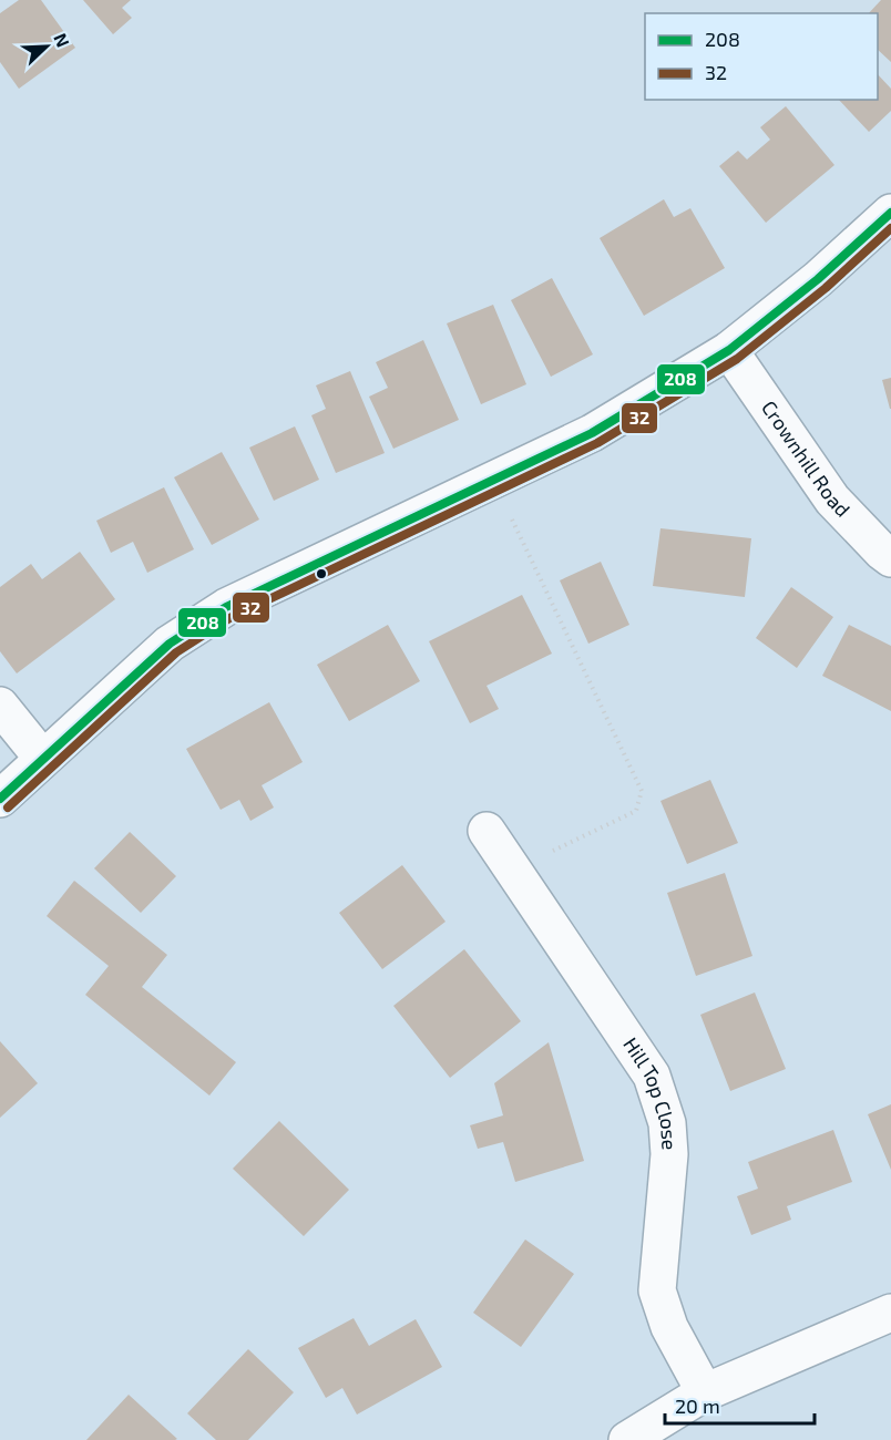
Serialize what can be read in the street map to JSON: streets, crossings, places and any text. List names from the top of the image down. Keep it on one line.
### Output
{"streets":{"street":["Crownhill Road","Hill Top Close"]},"lines":["transit line 208","transit line 32"],"legend":["208","32"],"scale_bar":"20 m","north":"top right"}
